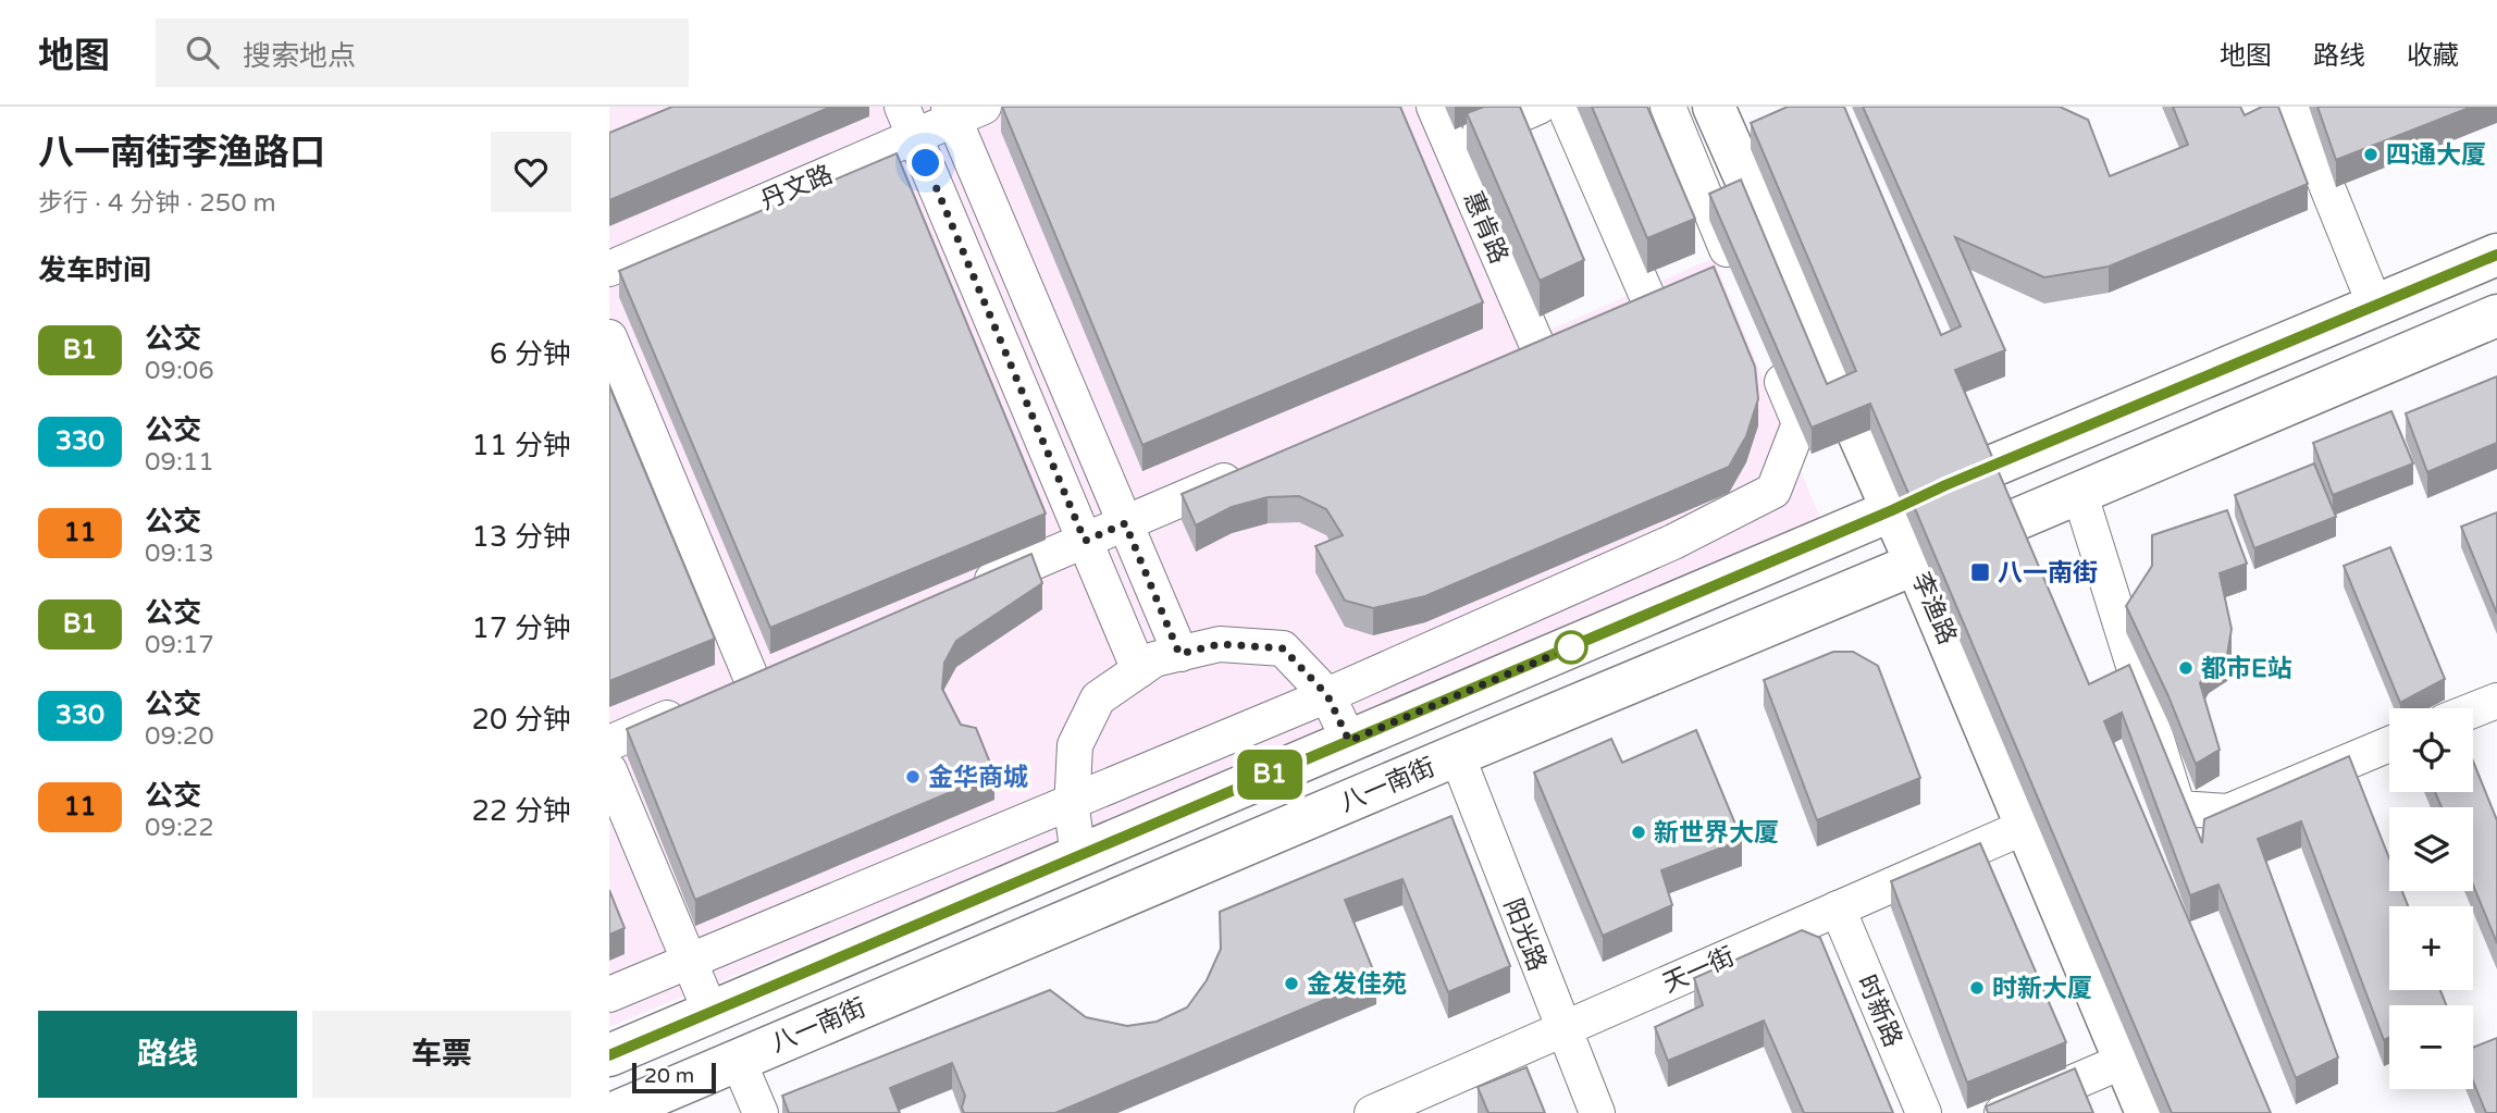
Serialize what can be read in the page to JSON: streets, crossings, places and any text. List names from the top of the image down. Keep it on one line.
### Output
{"streets":{"main road":["李渔路","八一南街"],"street":["丹文路","惠肯路","阳光路","天一街","时新路"]},"crossings":[["李渔路","八一南街"],["李渔路","天一街"],["八一南街","阳光路"],["阳光路","天一街"],["天一街","时新路"]],"places":{"other":["四通大厦","都市E站","金华商城","新世界大厦","金发佳苑","时新大厦"],"transit":["八一南街"]},"lines":["bus line B1"],"scale_bar":"20 m","page":{"header":"地图","search":"搜索地点","nav":["地图","路线","收藏"],"heading":[["八一南街李渔路口","步行 · 4 分钟 · 250 m"],"发车时间"],"on_map":"B1","list":[{"mark":"B1","name":"公交","note":"09:06","value":"6 分钟"},{"mark":"330","name":"公交","note":"09:11","value":"11 分钟"},{"mark":"11","name":"公交","note":"09:13","value":"13 分钟"},{"mark":"B1","name":"公交","note":"09:17","value":"17 分钟"},{"mark":"330","name":"公交","note":"09:20","value":"20 分钟"},{"mark":"11","name":"公交","note":"09:22","value":"22 分钟"}],"map_buttons":["+","−"],"buttons":["路线","车票"],"scale":"20 m"}}
